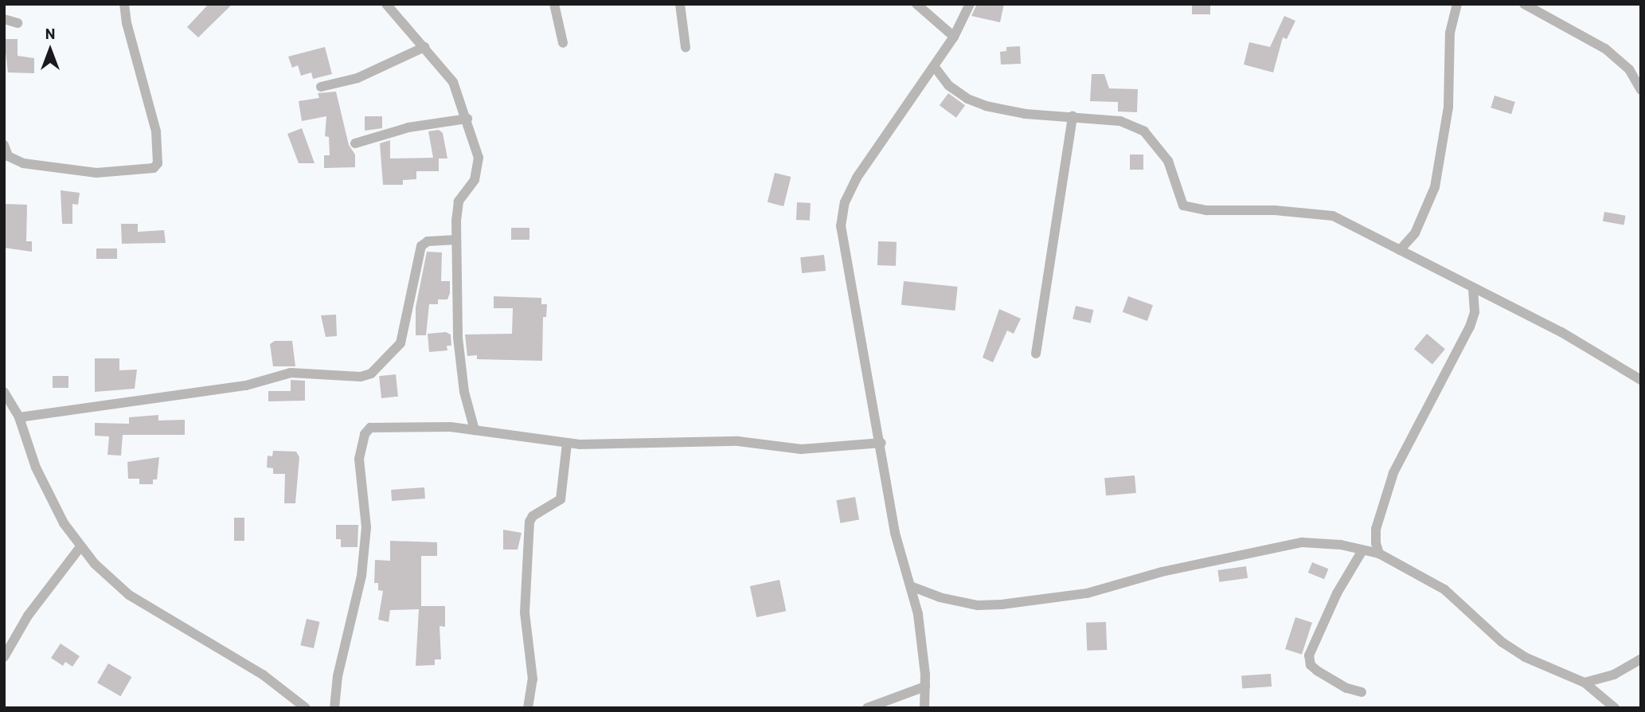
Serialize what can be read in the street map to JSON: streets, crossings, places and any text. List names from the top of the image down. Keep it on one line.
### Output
{"north":"top"}
